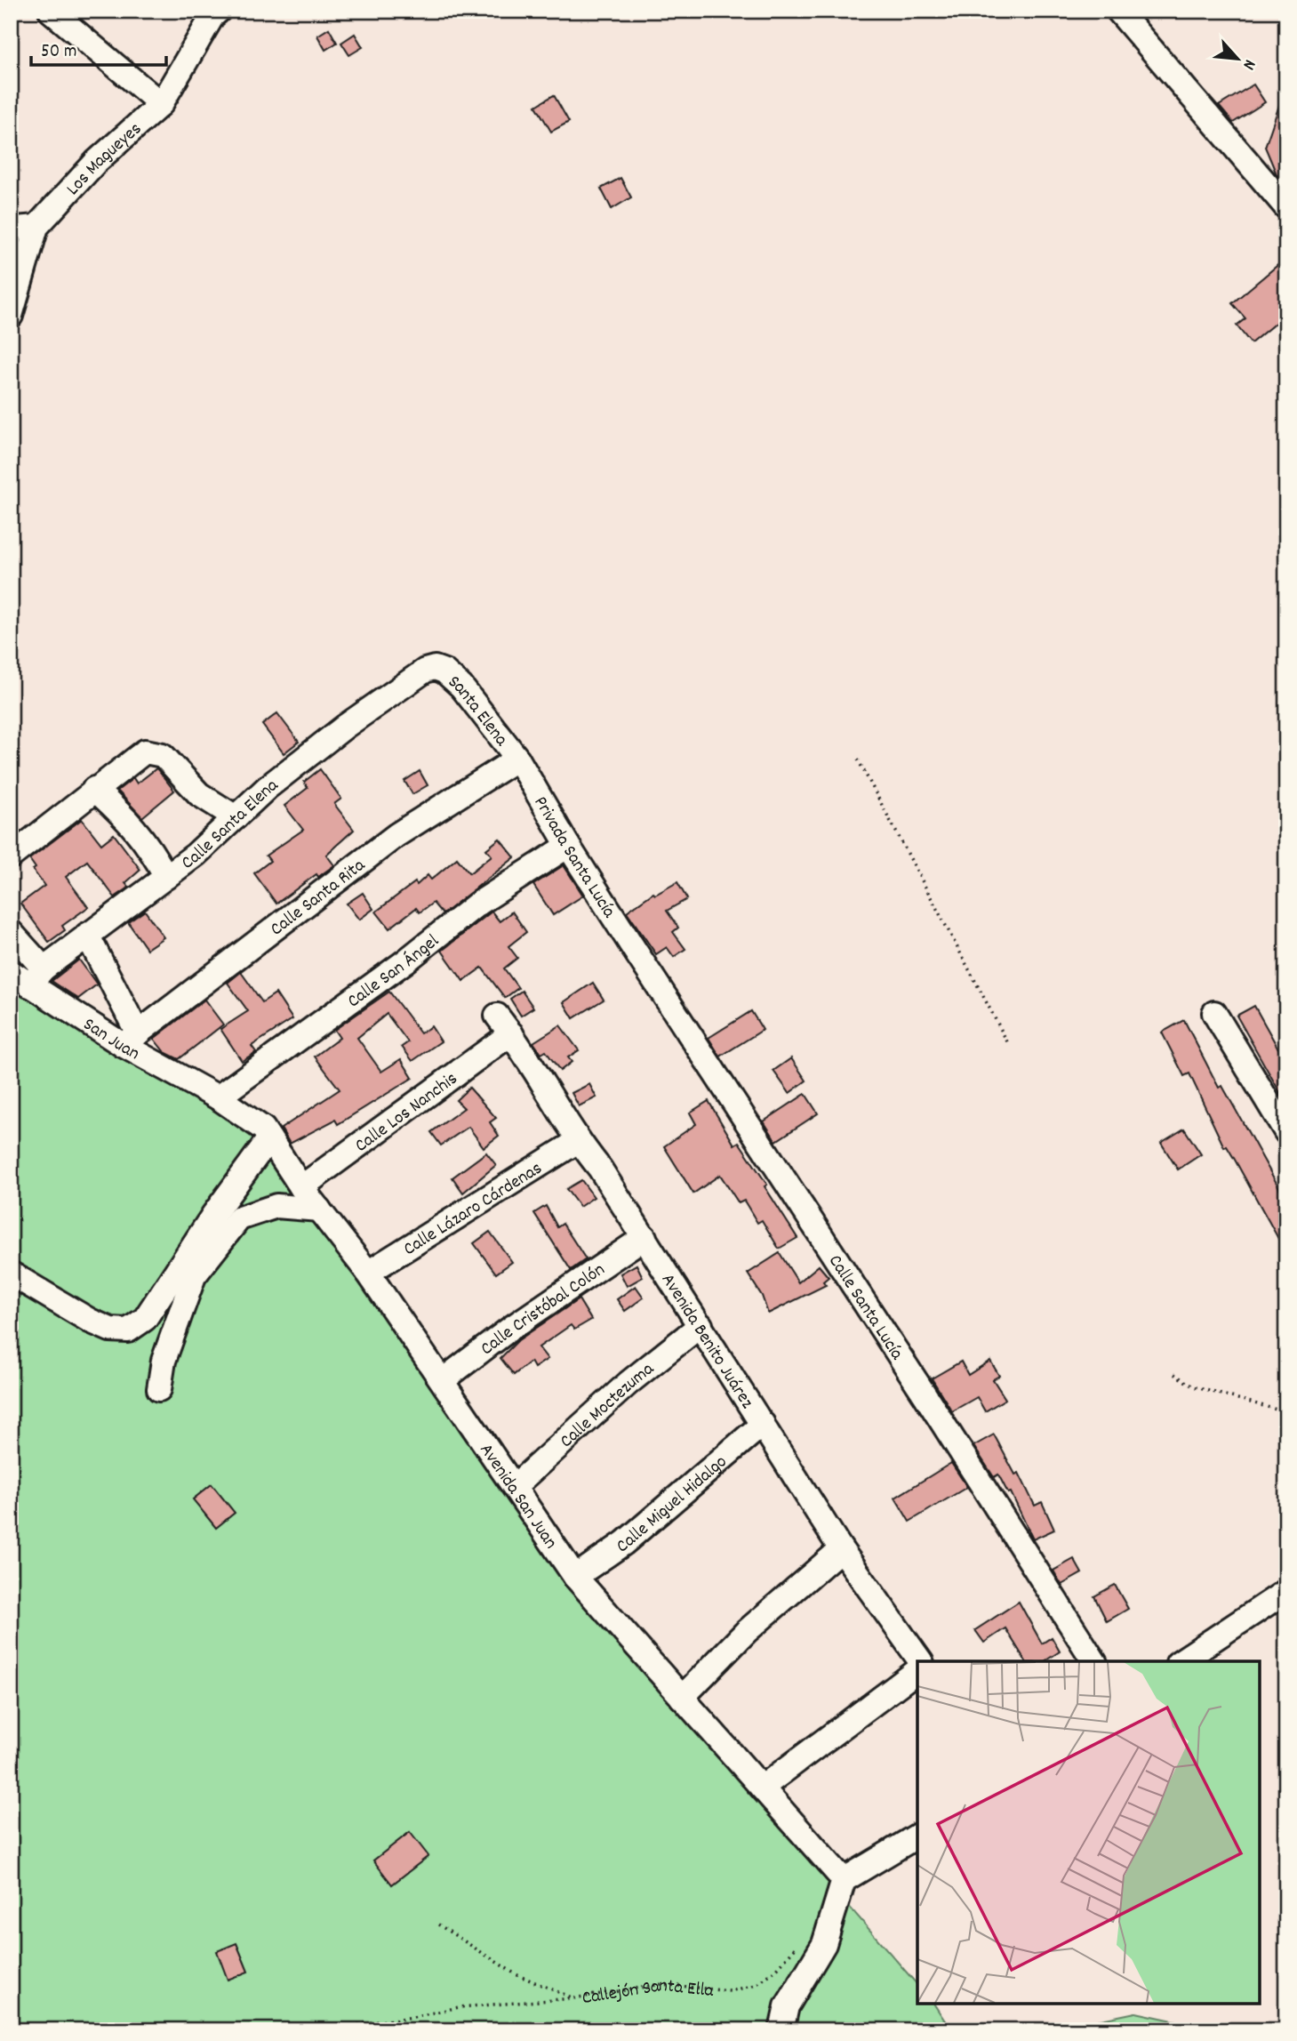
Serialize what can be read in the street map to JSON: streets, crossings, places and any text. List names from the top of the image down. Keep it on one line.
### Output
{"streets":{"street":["Los Magueyes","Santa Elena","Calle Santa Elena","Privada Santa Lucía","Calle Santa Rita","Calle San Ángel","San Juan","Calle Los Nanchis","Calle Lázaro Cárdenas","Calle Santa Lucía","Calle Cristóbal Colón","Avenida Benito Juárez","Calle Moctezuma","Avenida San Juan","Calle Miguel Hidalgo"],"path":["Callejón Santa Ella"]},"crossings":[["Santa Elena","Calle Santa Elena"],["Santa Elena","Privada Santa Lucía"],["Santa Elena","Calle Santa Rita"],["Calle Santa Elena","San Juan"],["Privada Santa Lucía","Calle Santa Rita"],["Privada Santa Lucía","Calle San Ángel"],["Privada Santa Lucía","Calle Santa Lucía"],["Calle Santa Rita","San Juan"],["Calle San Ángel","San Juan"],["Calle San Ángel","Avenida San Juan"],["San Juan","Avenida San Juan"],["Calle Los Nanchis","Avenida Benito Juárez"],["Calle Los Nanchis","Avenida San Juan"],["Calle Lázaro Cárdenas","Avenida Benito Juárez"],["Calle Lázaro Cárdenas","Avenida San Juan"],["Calle Cristóbal Colón","Avenida Benito Juárez"],["Calle Cristóbal Colón","Avenida San Juan"],["Avenida Benito Juárez","Calle Moctezuma"],["Avenida Benito Juárez","Calle Miguel Hidalgo"],["Calle Moctezuma","Avenida San Juan"],["Avenida San Juan","Calle Miguel Hidalgo"]],"scale_bar":"50 m","north":"bottom right"}
